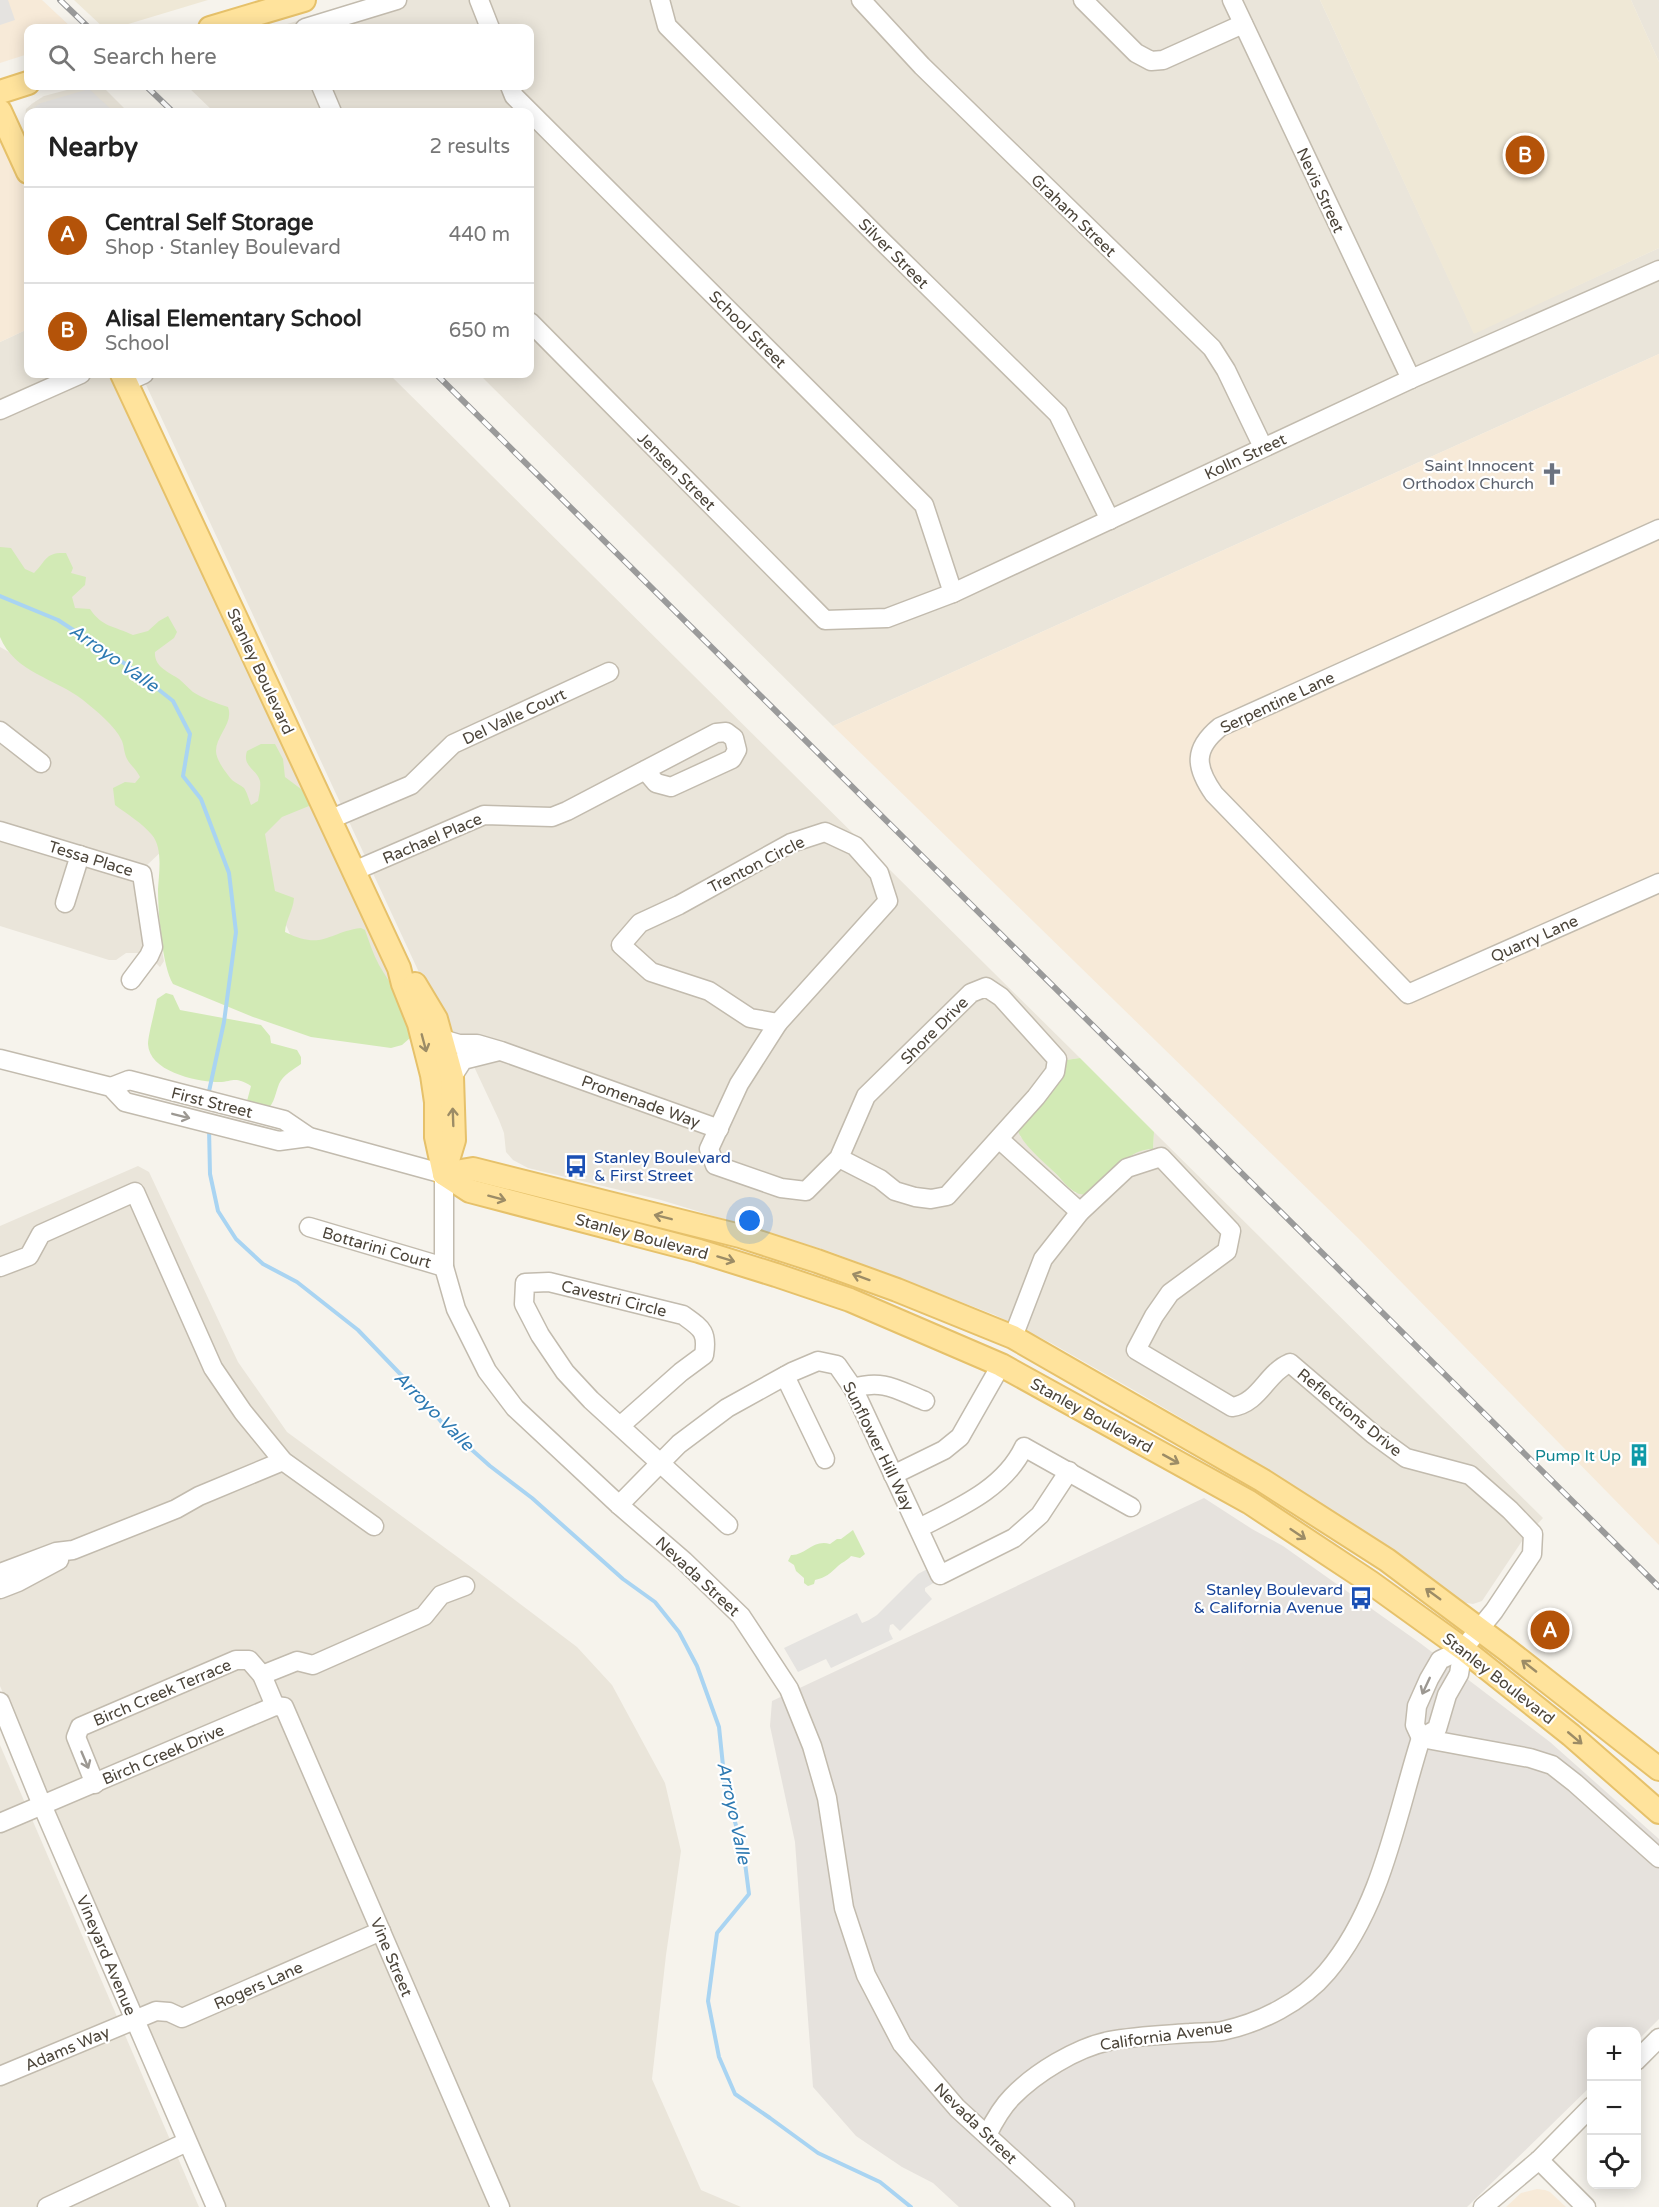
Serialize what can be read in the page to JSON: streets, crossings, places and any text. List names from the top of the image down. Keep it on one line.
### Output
{"streets":{"main road":["Stanley Boulevard"],"street":["Nevis Street","Graham Street","Silver Street","School Street","Kolln Street","Jensen Street","Serpentine Lane","Del Valle Court","Rachael Place","Tessa Place","Trenton Circle","Quarry Lane","Shore Drive","Promenade Way","First Street","Bottarini Court","Cavestri Circle","Reflections Drive","Sunflower Hill Way","Nevada Street","Birch Creek Terrace","Birch Creek Drive","Vineyard Avenue","Vine Street","Rogers Lane","California Avenue","Adams Way"]},"crossings":[["Nevis Street","Kolln Street"],["Graham Street","Kolln Street"],["Silver Street","Kolln Street"],["School Street","Kolln Street"],["Kolln Street","Jensen Street"],["Stanley Boulevard","Del Valle Court"],["Stanley Boulevard","Rachael Place"],["Stanley Boulevard","Promenade Way"],["Stanley Boulevard","First Street"],["Stanley Boulevard","Reflections Drive"],["Stanley Boulevard","Nevada Street"],["Stanley Boulevard","California Avenue"],["Serpentine Lane","Quarry Lane"],["Trenton Circle","Promenade Way"],["Shore Drive","Promenade Way"],["First Street","Nevada Street"],["Bottarini Court","Nevada Street"],["Cavestri Circle","Sunflower Hill Way"],["Reflections Drive","California Avenue"],["Sunflower Hill Way","Nevada Street"],["Nevada Street","California Avenue"],["Birch Creek Terrace","Birch Creek Drive"],["Birch Creek Drive","Vineyard Avenue"],["Birch Creek Drive","Vine Street"],["Vineyard Avenue","Rogers Lane"],["Vineyard Avenue","Adams Way"],["Vine Street","Rogers Lane"],["Rogers Lane","Adams Way"]],"water":["Arroyo Valle"],"places":{"church":["Saint Innocent Orthodox Church"],"bus stop":["Stanley Boulevard & First Street","Stanley Boulevard & California Avenue"],"building":["Pump It Up"]},"page":{"search":"Search here","heading":["Nearby","2 results"],"pins":["B","A"],"list":[{"mark":"A","name":"Central Self Storage","note":"Shop · Stanley Boulevard","value":"440 m"},{"mark":"B","name":"Alisal Elementary School","note":"School","value":"650 m"}],"map_buttons":["+","−"]}}
